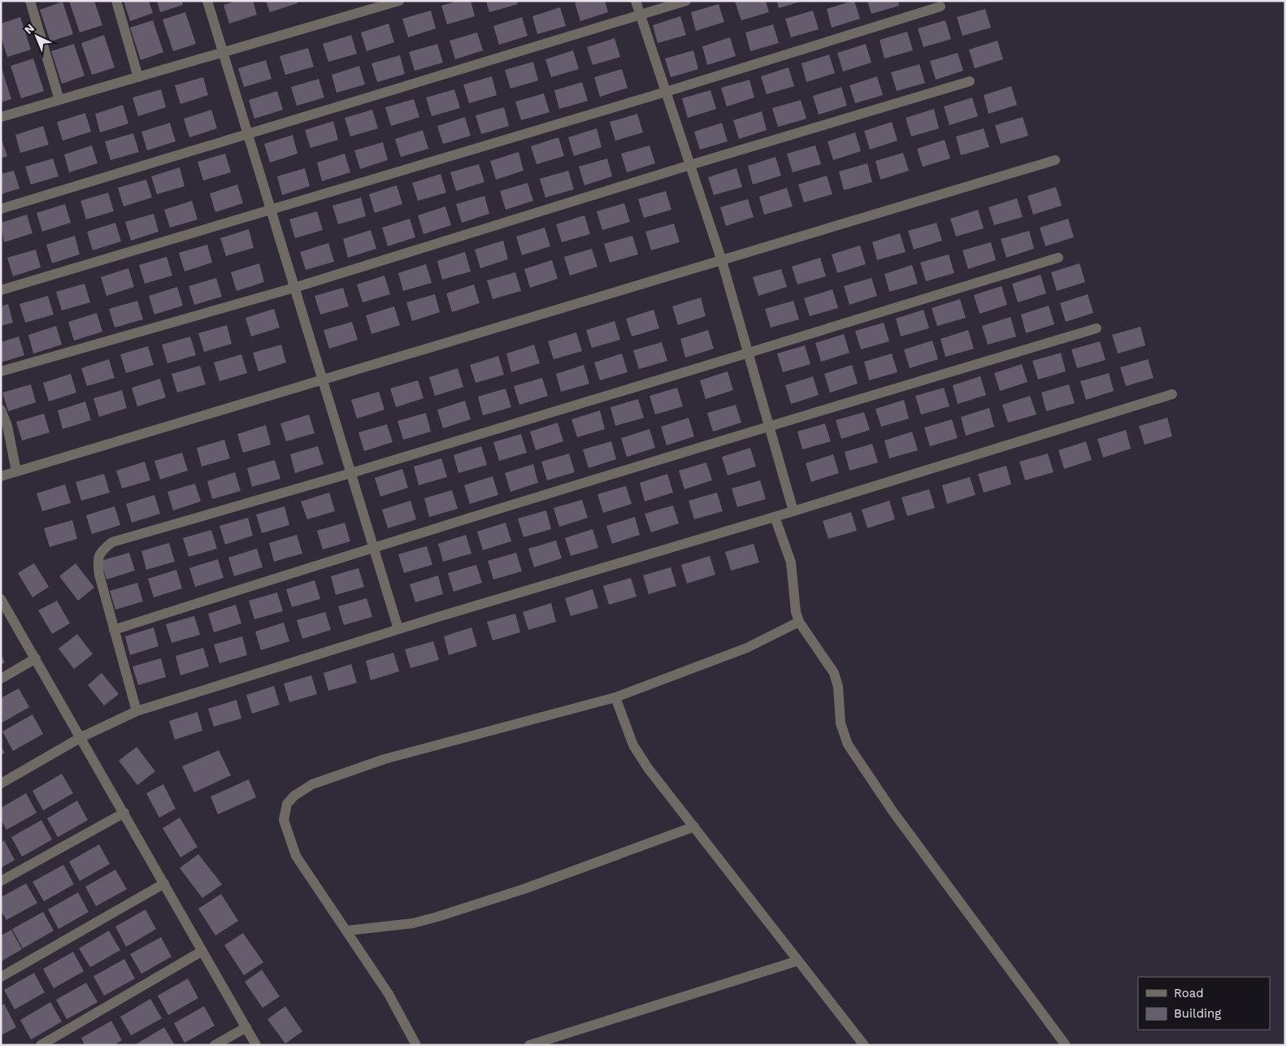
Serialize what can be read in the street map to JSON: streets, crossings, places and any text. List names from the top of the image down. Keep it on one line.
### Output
{"legend":["Road","Building"],"north":"top left"}
